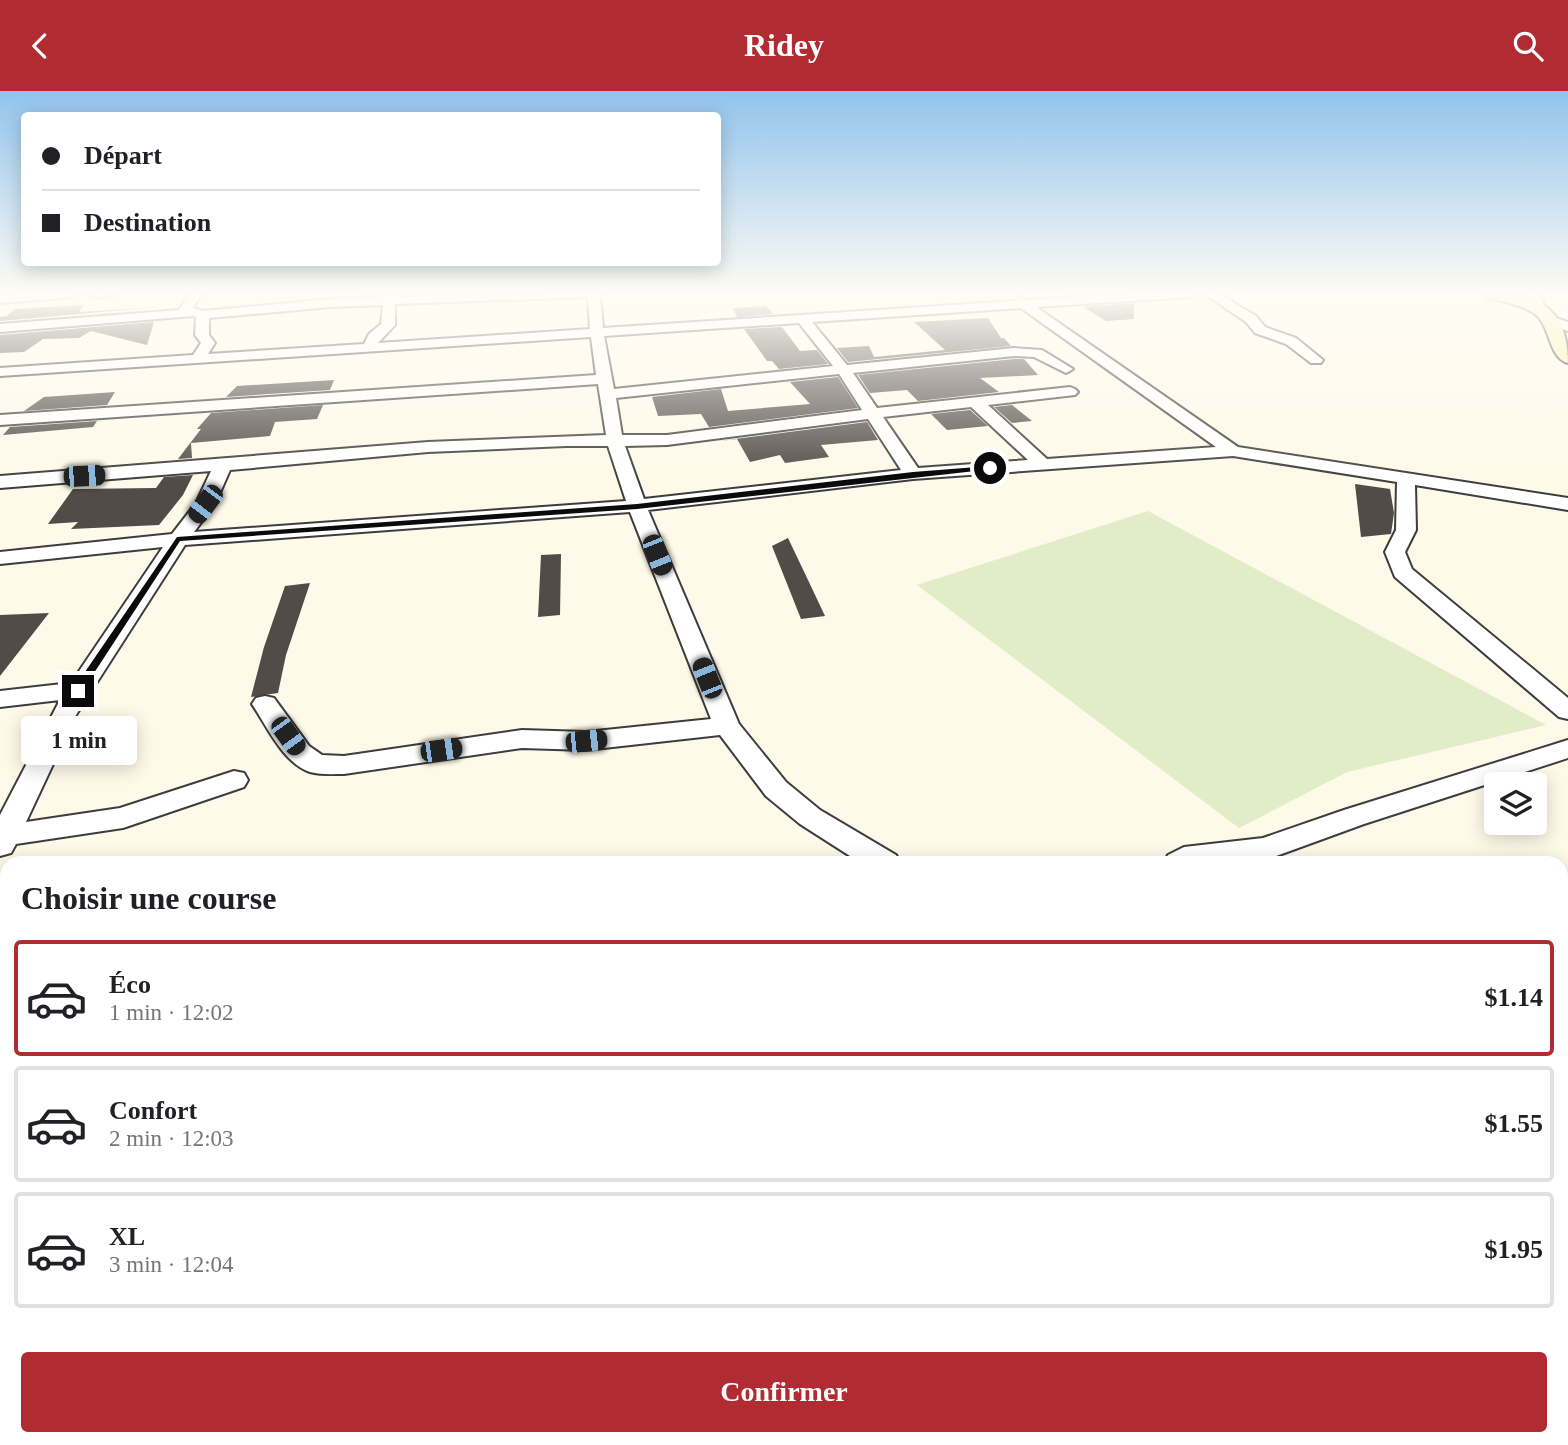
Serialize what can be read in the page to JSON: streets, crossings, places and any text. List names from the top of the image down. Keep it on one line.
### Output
{"page":{"header":"Ridey","banner":["Départ","Destination"],"bubble":"1 min","heading":"Choisir une course","list":[{"name":"Éco","note":"1 min · 12:02","value":"$1.14"},{"name":"Confort","note":"2 min · 12:03","value":"$1.55"},{"name":"XL","note":"3 min · 12:04","value":"$1.95"}],"buttons":"Confirmer"}}
